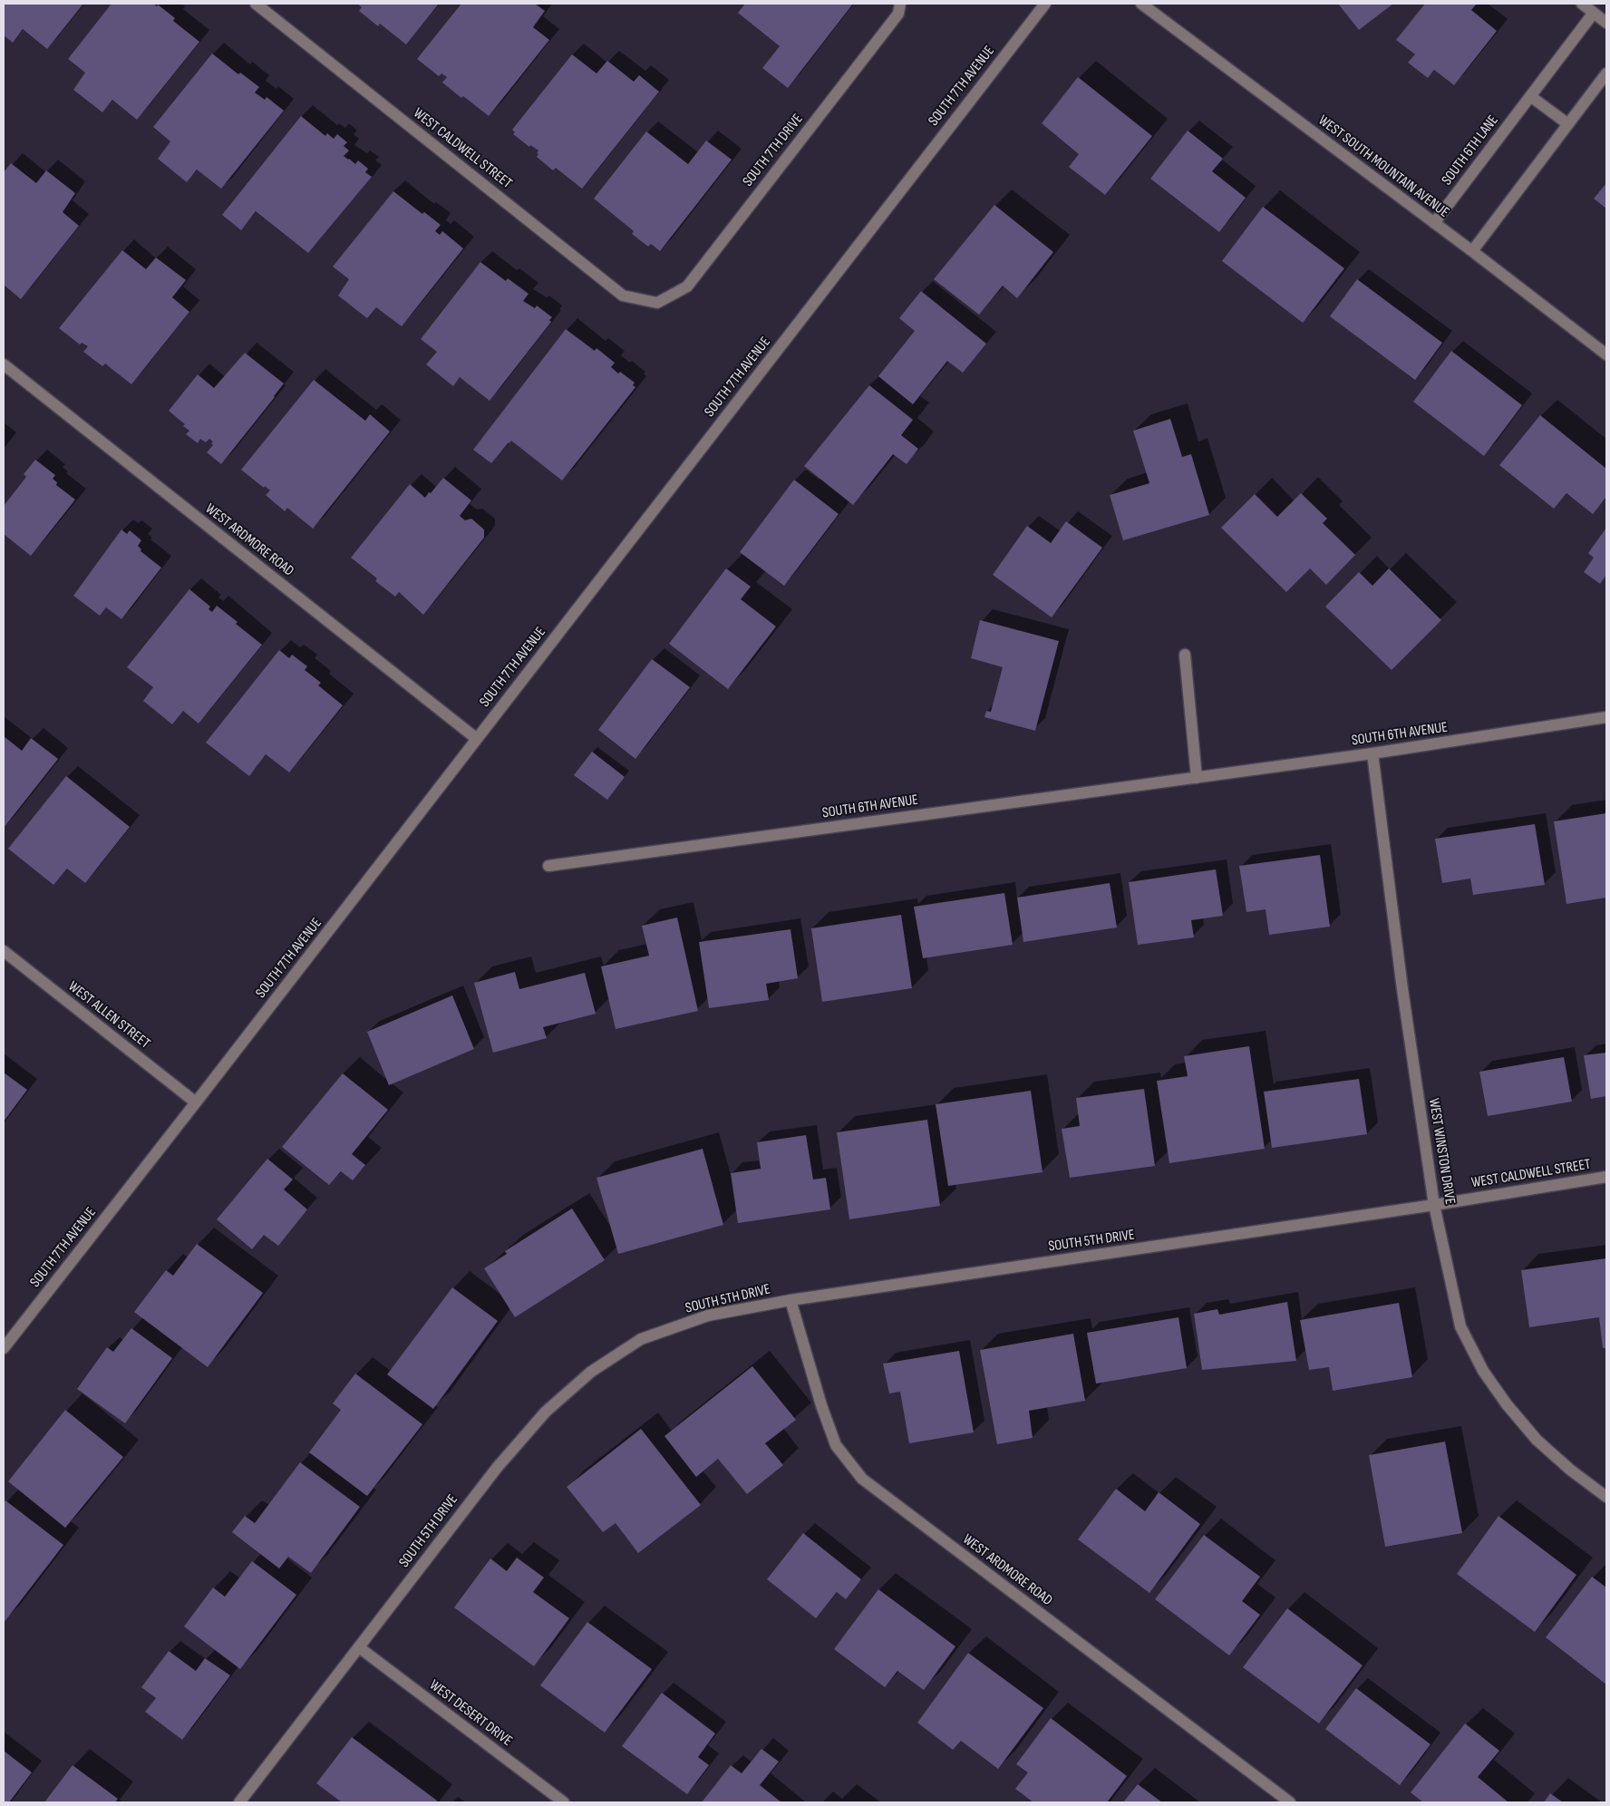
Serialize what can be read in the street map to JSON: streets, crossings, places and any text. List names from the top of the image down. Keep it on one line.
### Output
{"streets":{"street":["SOUTH 7TH AVENUE","WEST CALDWELL STREET","SOUTH 7TH DRIVE","SOUTH 6TH LANE","WEST SOUTH MOUNTAIN AVENUE","WEST ARDMORE ROAD","SOUTH 6TH AVENUE","WEST ALLEN STREET","WEST WINSTON DRIVE","SOUTH 5TH DRIVE","WEST DESERT DRIVE"]},"crossings":[["SOUTH 7TH AVENUE","WEST ARDMORE ROAD"],["SOUTH 7TH AVENUE","WEST ALLEN STREET"],["WEST CALDWELL STREET","SOUTH 7TH DRIVE"],["WEST CALDWELL STREET","WEST WINSTON DRIVE"],["WEST CALDWELL STREET","SOUTH 5TH DRIVE"],["SOUTH 6TH LANE","WEST SOUTH MOUNTAIN AVENUE"],["WEST ARDMORE ROAD","SOUTH 5TH DRIVE"],["SOUTH 6TH AVENUE","WEST WINSTON DRIVE"],["WEST WINSTON DRIVE","SOUTH 5TH DRIVE"],["SOUTH 5TH DRIVE","WEST DESERT DRIVE"]]}
